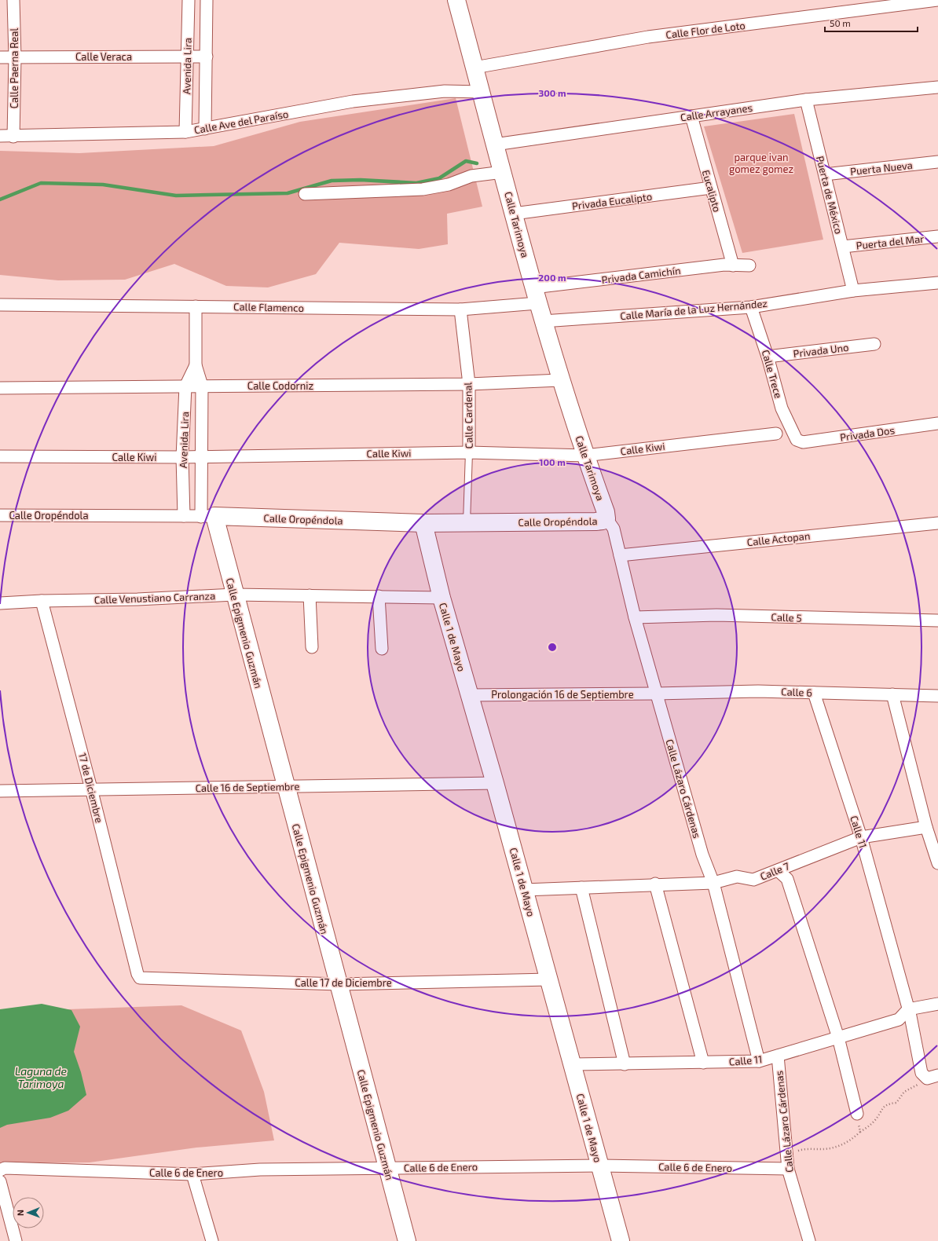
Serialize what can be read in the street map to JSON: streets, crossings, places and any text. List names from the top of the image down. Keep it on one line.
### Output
{"streets":{"street":["Calle Flor de Loto","Calle Veraca","Avenida Lira","Calle Paerna Real","Calle Arrayanes","Calle Ave del Paraíso","Puerta Nueva","Eucalipto","Puerta de México","Privada Eucalipto","Calle Tarimoya","Puerta del Mar","Privada Camichín","Calle Flamenco","Calle María de la Luz Hernández","Privada Uno","Calle Trece","Calle Codorniz","Calle Cardenal","Privada Dos","Calle Kiwi","Calle Oropéndola","Calle Actopan","Calle Venustiano Carranza","Calle 5","Calle Epigmenio Guzmán","Calle 1 de Mayo","Calle 6","Prolongación 16 de Septiembre","Calle 16 de Septiembre","17 de Diciembre","Calle Lázaro Cárdenas","Calle 11","Calle 7","Calle 17 de Diciembre","Calle 6 de Enero"]},"crossings":[["Calle Flor de Loto","Calle Tarimoya"],["Calle Veraca","Avenida Lira"],["Calle Veraca","Calle Paerna Real"],["Avenida Lira","Calle Ave del Paraíso"],["Avenida Lira","Calle Flamenco"],["Avenida Lira","Calle Codorniz"],["Avenida Lira","Calle Kiwi"],["Avenida Lira","Calle Oropéndola"],["Avenida Lira","Calle Epigmenio Guzmán"],["Calle Paerna Real","Calle Ave del Paraíso"],["Calle Arrayanes","Eucalipto"],["Calle Arrayanes","Puerta de México"],["Calle Arrayanes","Calle Tarimoya"],["Calle Ave del Paraíso","Calle Tarimoya"],["Puerta Nueva","Puerta de México"],["Eucalipto","Privada Eucalipto"],["Eucalipto","Privada Camichín"],["Puerta de México","Puerta del Mar"],["Puerta de México","Calle María de la Luz Hernández"],["Privada Eucalipto","Calle Tarimoya"],["Calle Tarimoya","Privada Camichín"],["Calle Tarimoya","Calle Flamenco"],["Calle Tarimoya","Calle María de la Luz Hernández"],["Calle Tarimoya","Calle Codorniz"],["Calle Tarimoya","Calle Kiwi"],["Calle Tarimoya","Calle Oropéndola"],["Calle Tarimoya","Calle Lázaro Cárdenas"],["Privada Camichín","Calle Flamenco"],["Calle Flamenco","Calle Cardenal"],["Calle María de la Luz Hernández","Calle Trece"],["Privada Uno","Calle Trece"],["Calle Trece","Privada Dos"],["Calle Codorniz","Calle Cardenal"],["Calle Cardenal","Calle Kiwi"],["Calle Cardenal","Calle Oropéndola"],["Calle Oropéndola","Calle Epigmenio Guzmán"],["Calle Oropéndola","Calle 1 de Mayo"],["Calle Oropéndola","Calle Lázaro Cárdenas"],["Calle Actopan","Calle Lázaro Cárdenas"],["Calle Venustiano Carranza","Calle Epigmenio Guzmán"],["Calle Venustiano Carranza","Calle 1 de Mayo"],["Calle Venustiano Carranza","17 de Diciembre"],["Calle 5","Calle Lázaro Cárdenas"],["Calle Epigmenio Guzmán","Calle 16 de Septiembre"],["Calle Epigmenio Guzmán","Calle 17 de Diciembre"],["Calle Epigmenio Guzmán","Calle 6 de Enero"],["Calle 1 de Mayo","Prolongación 16 de Septiembre"],["Calle 1 de Mayo","Calle 16 de Septiembre"],["Calle 1 de Mayo","Calle 11"],["Calle 1 de Mayo","Calle 7"],["Calle 1 de Mayo","Calle 17 de Diciembre"],["Calle 1 de Mayo","Calle 6 de Enero"],["Calle 6","Prolongación 16 de Septiembre"],["Calle 6","Calle Lázaro Cárdenas"],["Calle 6","Calle 11"],["Prolongación 16 de Septiembre","Calle Lázaro Cárdenas"],["Calle 16 de Septiembre","17 de Diciembre"],["17 de Diciembre","Calle 17 de Diciembre"],["Calle Lázaro Cárdenas","Calle 11"],["Calle Lázaro Cárdenas","Calle 7"],["Calle Lázaro Cárdenas","Calle 6 de Enero"],["Calle 11","Calle 7"]],"water":["Laguna de Tarimoya"],"parks":["parque ivan gomez gomez"],"scale_bar":"50 m","north":"left","rings":["300 m","200 m","100 m"]}
